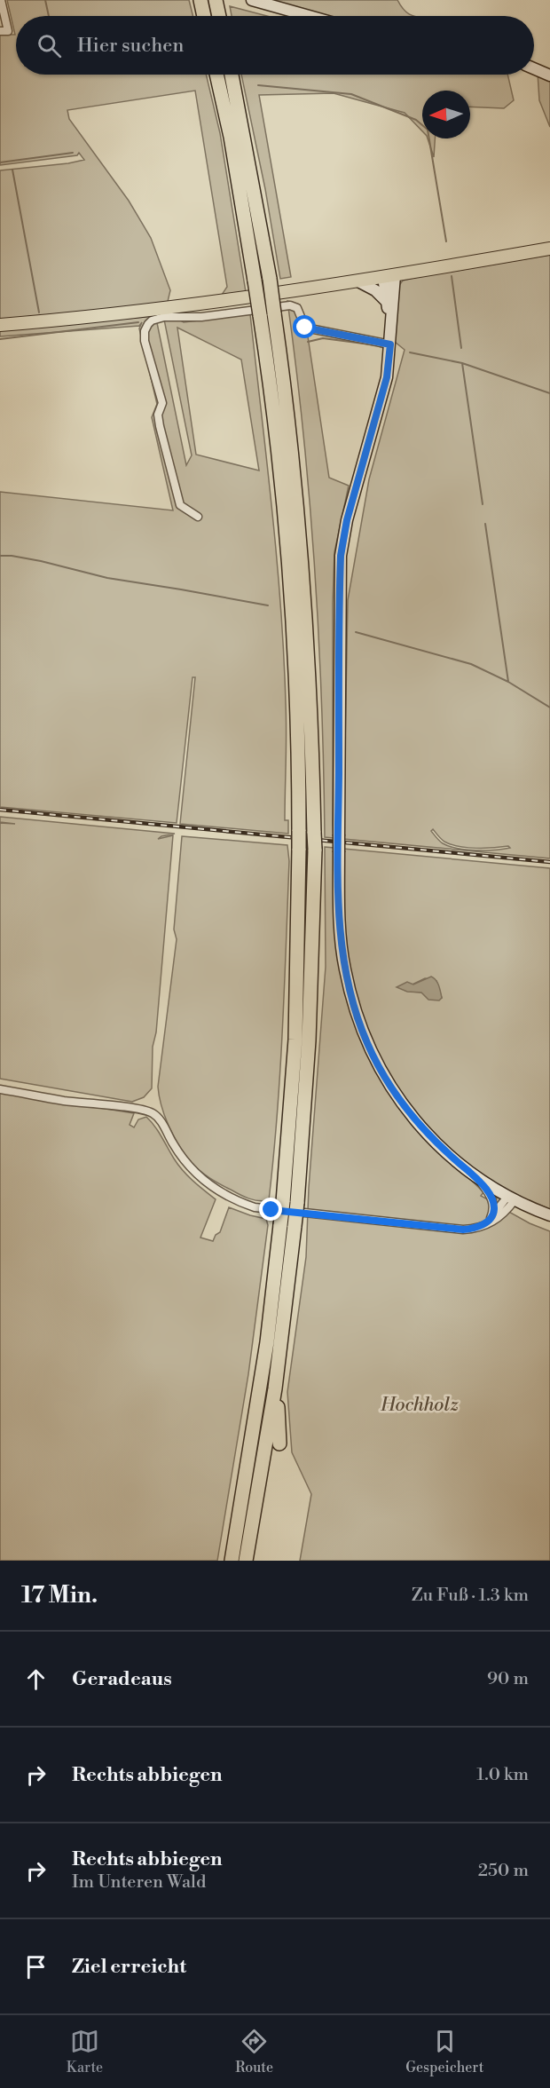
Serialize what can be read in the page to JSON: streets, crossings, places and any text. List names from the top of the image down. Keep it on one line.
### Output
{"parks":["Hochholz"],"north":"left","page":{"search":"Hier suchen","heading":["17 Min.","Zu Fuß · 1.3 km"],"list":[["Geradeaus","90 m"],["Rechts abbiegen","1.0 km"],["Rechts abbiegen","Im Unteren Wald","250 m"],"Ziel erreicht"],"nav":["Karte","Route","Gespeichert"]}}
